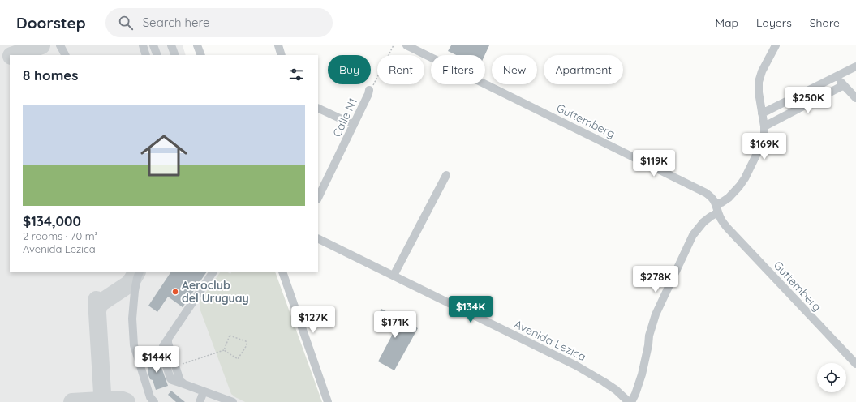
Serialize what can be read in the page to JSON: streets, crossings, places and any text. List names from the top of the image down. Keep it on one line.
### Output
{"streets":{"street":["Calle N1","Guttemberg","Avenida Lezica"]},"places":["Aeroclub del Uruguay"],"page":{"header":"Doorstep","search":"Search here","nav":["Map","Layers","Share"],"chip":["Buy","Rent","Filters","New","Apartment"],"heading":"8 homes","price":["$250K","$169K","$119K","$278K","$134K","$127K","$171K","$144K"],"list":[{"name":"$134,000","note":"2 rooms · 70 m² · Avenida Lezica"}]}}
